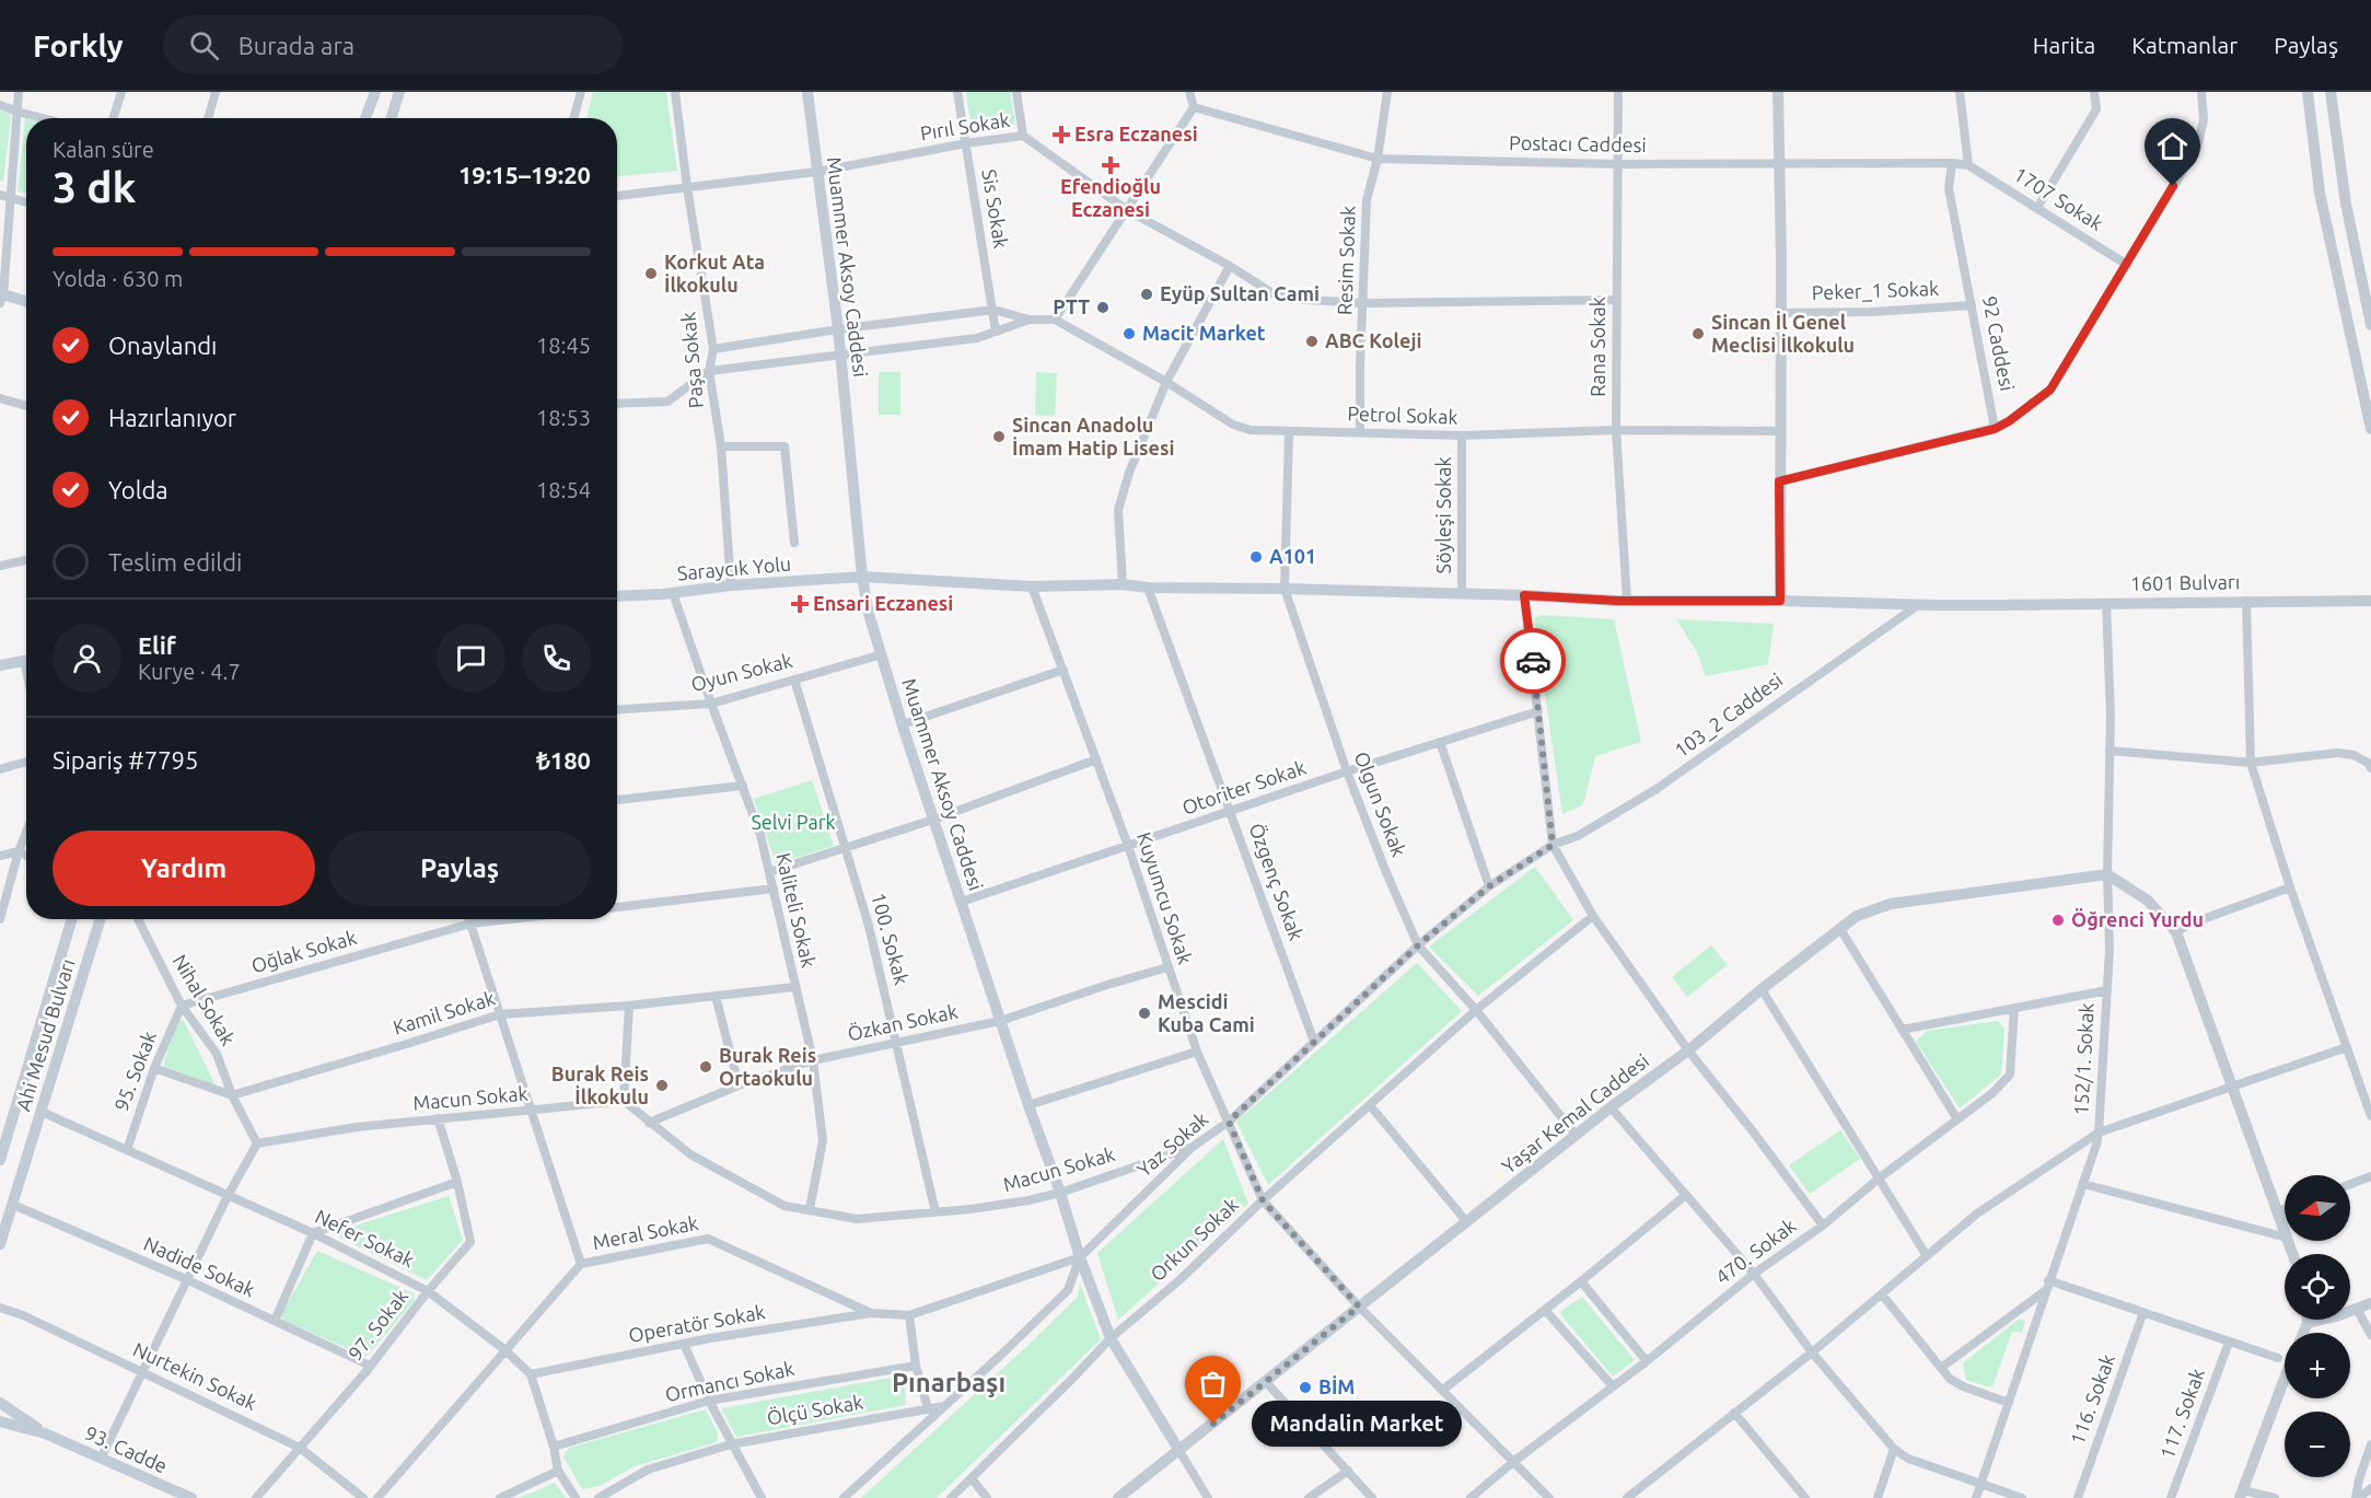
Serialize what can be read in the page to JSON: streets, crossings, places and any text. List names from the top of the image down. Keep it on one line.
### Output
{"streets":{"main road":["Muammer Aksoy Caddesi","Saraycık Yolu","Ahi Mesud Bulvarı","93. Cadde"],"street":["Pırıl Sokak","Postacı Caddesi","1707 Sokak","Sis Sokak","Resim Sokak","Peker_1 Sokak","92 Caddesi","Rana Sokak","Paşa Sokak","Petrol Sokak","Söyleşi Sokak","1601 Bulvarı","Oyun Sokak","103_2 Caddesi","Otoriter Sokak","Olgun Sokak","Özgenç Sokak","Kuyumcu Sokak","Kaliteli Sokak","100. Sokak","Oğlak Sokak","Nihal Sokak","Kamil Sokak","Özkan Sokak","152/1. Sokak","95. Sokak","Macun Sokak","Yaşar Kemal Caddesi","Yaz Sokak","Meral Sokak","Nefer Sokak","Orkun Sokak","470. Sokak","Nadide Sokak","Operatör Sokak","97. Sokak","Nurtekin Sokak","Ormancı Sokak","116. Sokak","Ölçü Sokak","117. Sokak"]},"crossings":[["Pırıl Sokak","Sis Sokak"],["Pırıl Sokak","Resim Sokak"],["Pırıl Sokak","Muammer Aksoy Caddesi"],["Pırıl Sokak","Rana Sokak"],["Pırıl Sokak","Paşa Sokak"],["Postacı Caddesi","1707 Sokak"],["Postacı Caddesi","Resim Sokak"],["Postacı Caddesi","92 Caddesi"],["Postacı Caddesi","Rana Sokak"],["Resim Sokak","Petrol Sokak"],["Muammer Aksoy Caddesi","Saraycık Yolu"],["Muammer Aksoy Caddesi","Oyun Sokak"],["Muammer Aksoy Caddesi","Otoriter Sokak"],["Muammer Aksoy Caddesi","Özkan Sokak"],["Muammer Aksoy Caddesi","Macun Sokak"],["Muammer Aksoy Caddesi","Yaşar Kemal Caddesi"],["Muammer Aksoy Caddesi","Yaz Sokak"],["Muammer Aksoy Caddesi","Meral Sokak"],["Muammer Aksoy Caddesi","Orkun Sokak"],["Peker_1 Sokak","92 Caddesi"],["Rana Sokak","Petrol Sokak"],["Rana Sokak","Saraycık Yolu"],["Paşa Sokak","Saraycık Yolu"],["Petrol Sokak","Söyleşi Sokak"],["Petrol Sokak","Olgun Sokak"],["Söyleşi Sokak","Saraycık Yolu"],["Saraycık Yolu","1601 Bulvarı"],["Saraycık Yolu","103_2 Caddesi"],["Saraycık Yolu","Olgun Sokak"],["Saraycık Yolu","Özgenç Sokak"],["Saraycık Yolu","Kuyumcu Sokak"],["Saraycık Yolu","Kaliteli Sokak"],["1601 Bulvarı","152/1. Sokak"],["Oyun Sokak","Kaliteli Sokak"],["Oyun Sokak","100. Sokak"],["103_2 Caddesi","Yaz Sokak"],["Otoriter Sokak","Olgun Sokak"],["Otoriter Sokak","Özgenç Sokak"],["Otoriter Sokak","Kuyumcu Sokak"],["Olgun Sokak","Yaşar Kemal Caddesi"],["Olgun Sokak","Yaz Sokak"],["Olgun Sokak","Orkun Sokak"],["Özgenç Sokak","Yaz Sokak"],["Kuyumcu Sokak","Özkan Sokak"],["Kuyumcu Sokak","Yaşar Kemal Caddesi"],["Kuyumcu Sokak","Yaz Sokak"],["Kuyumcu Sokak","Orkun Sokak"],["Kuyumcu Sokak","470. Sokak"],["Kaliteli Sokak","Kamil Sokak"],["Kaliteli Sokak","Özkan Sokak"],["Kaliteli Sokak","Macun Sokak"],["100. Sokak","Özkan Sokak"],["100. Sokak","Macun Sokak"],["Oğlak Sokak","Nihal Sokak"],["Oğlak Sokak","95. Sokak"],["Nihal Sokak","Kamil Sokak"],["Nihal Sokak","95. Sokak"],["Nihal Sokak","Macun Sokak"],["Özkan Sokak","Macun Sokak"],["Ahi Mesud Bulvarı","Nefer Sokak"],["Ahi Mesud Bulvarı","Nadide Sokak"],["152/1. Sokak","Yaşar Kemal Caddesi"],["95. Sokak","Nefer Sokak"],["Macun Sokak","Yaz Sokak"],["Macun Sokak","97. Sokak"],["Yaz Sokak","Meral Sokak"],["Yaz Sokak","Ölçü Sokak"],["Meral Sokak","Nefer Sokak"],["Meral Sokak","Operatör Sokak"],["Nefer Sokak","Operatör Sokak"],["Nefer Sokak","97. Sokak"],["Nefer Sokak","Ormancı Sokak"],["Nadide Sokak","97. Sokak"],["97. Sokak","Nurtekin Sokak"]],"districts":["Pınarbaşı"],"parks":["Selvi Park"],"places":{"health":["Esra Eczanesi","Efendioğlu Eczanesi","Ensari Eczanesi"],"other":["Korkut Ata İlkokulu","Eyüp Sultan Cami","PTT","Macit Market","Sincan İl Genel Meclisi İlkokulu","ABC Koleji","Sincan Anadolu İmam Hatip Lisesi","A101","Öğrenci Yurdu","Mescidi Kuba Cami","Burak Reis Ortaokulu","Burak Reis İlkokulu","BİM","Mandalin Market"]},"north":"left","page":{"header":"Forkly","search":"Burada ara","nav":["Harita","Katmanlar","Paylaş"],"heading":["3 dk","Kalan süre","19:15–19:20"],"panel":["Elif","Kurye · 4.7","Sipariş #7795","₺180"],"bar":"Yolda · 630 m","list":[["Onaylandı","18:45"],["Hazırlanıyor","18:53"],["Yolda","18:54"],"Teslim edildi"],"buttons":["Yardım","Paylaş"],"map_buttons":["+","−"],"bubble":"Mandalin Market"}}
